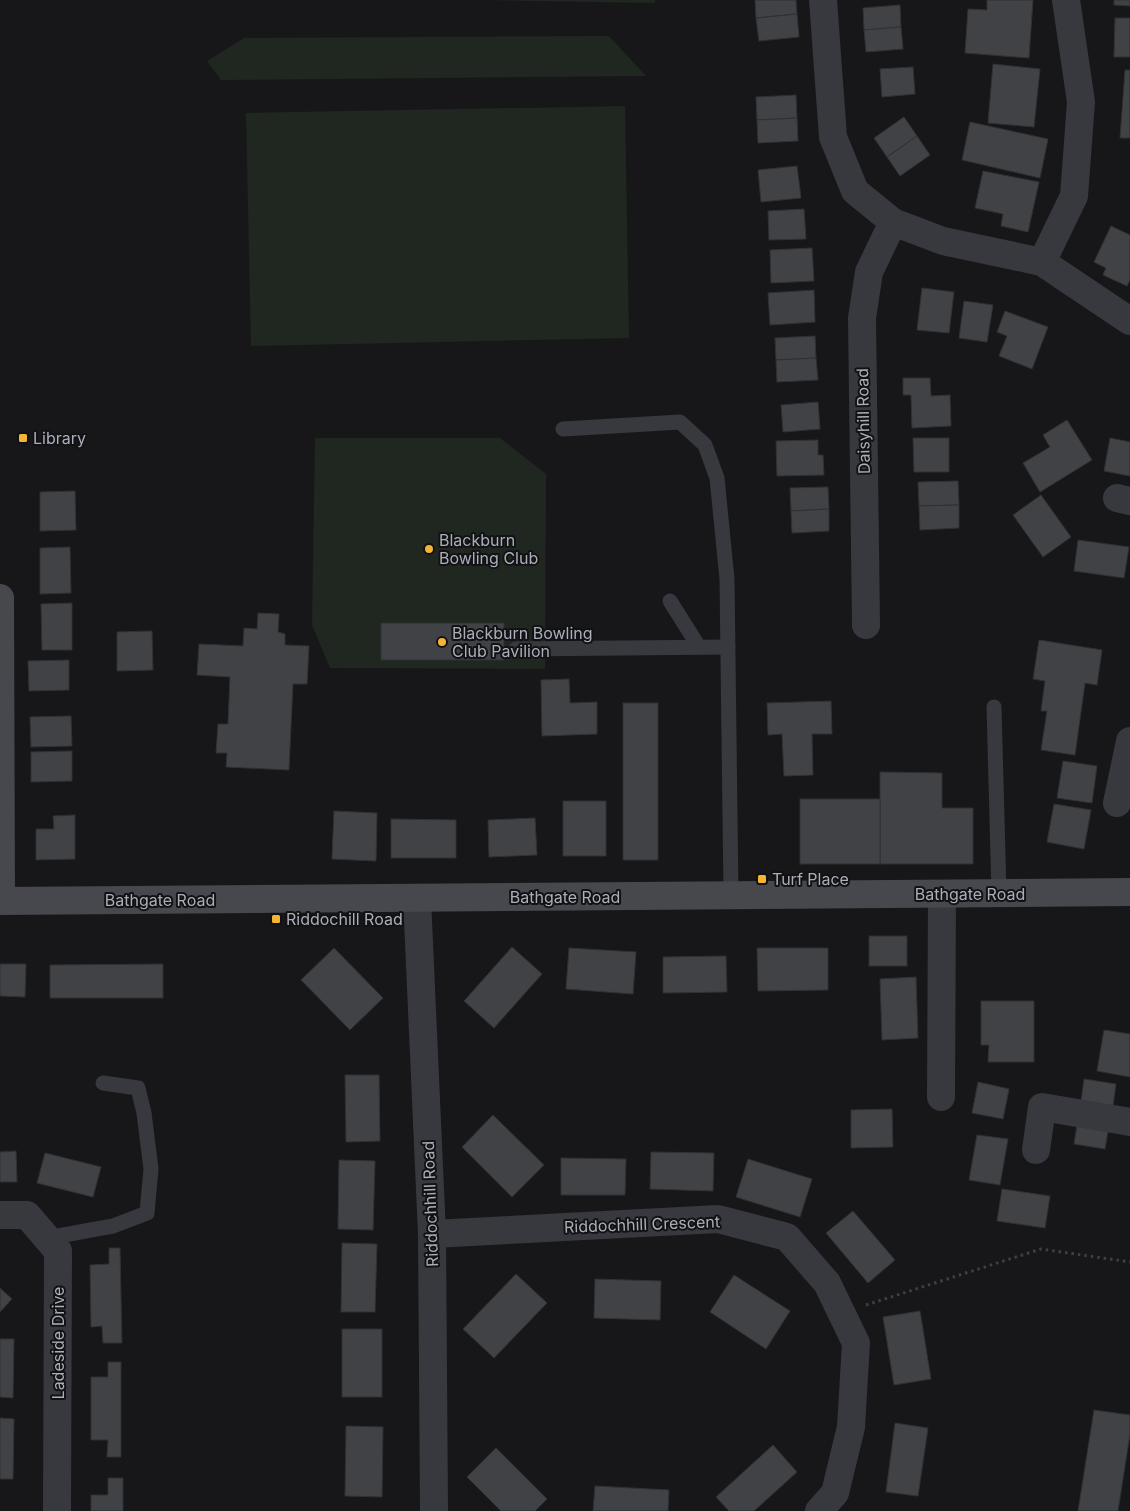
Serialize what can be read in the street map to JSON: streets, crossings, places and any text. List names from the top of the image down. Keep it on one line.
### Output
{"streets":{"main road":["Bathgate Road"],"street":["Daisyhill Road","Riddochhill Road","Riddochhill Crescent","Ladeside Drive"]},"crossings":[["Bathgate Road","Riddochhill Road"],["Riddochhill Road","Riddochhill Crescent"]],"places":{"transit":["Library","Turf Place","Riddochill Road"],"other":["Blackburn Bowling Club","Blackburn Bowling Club Pavilion"]}}
